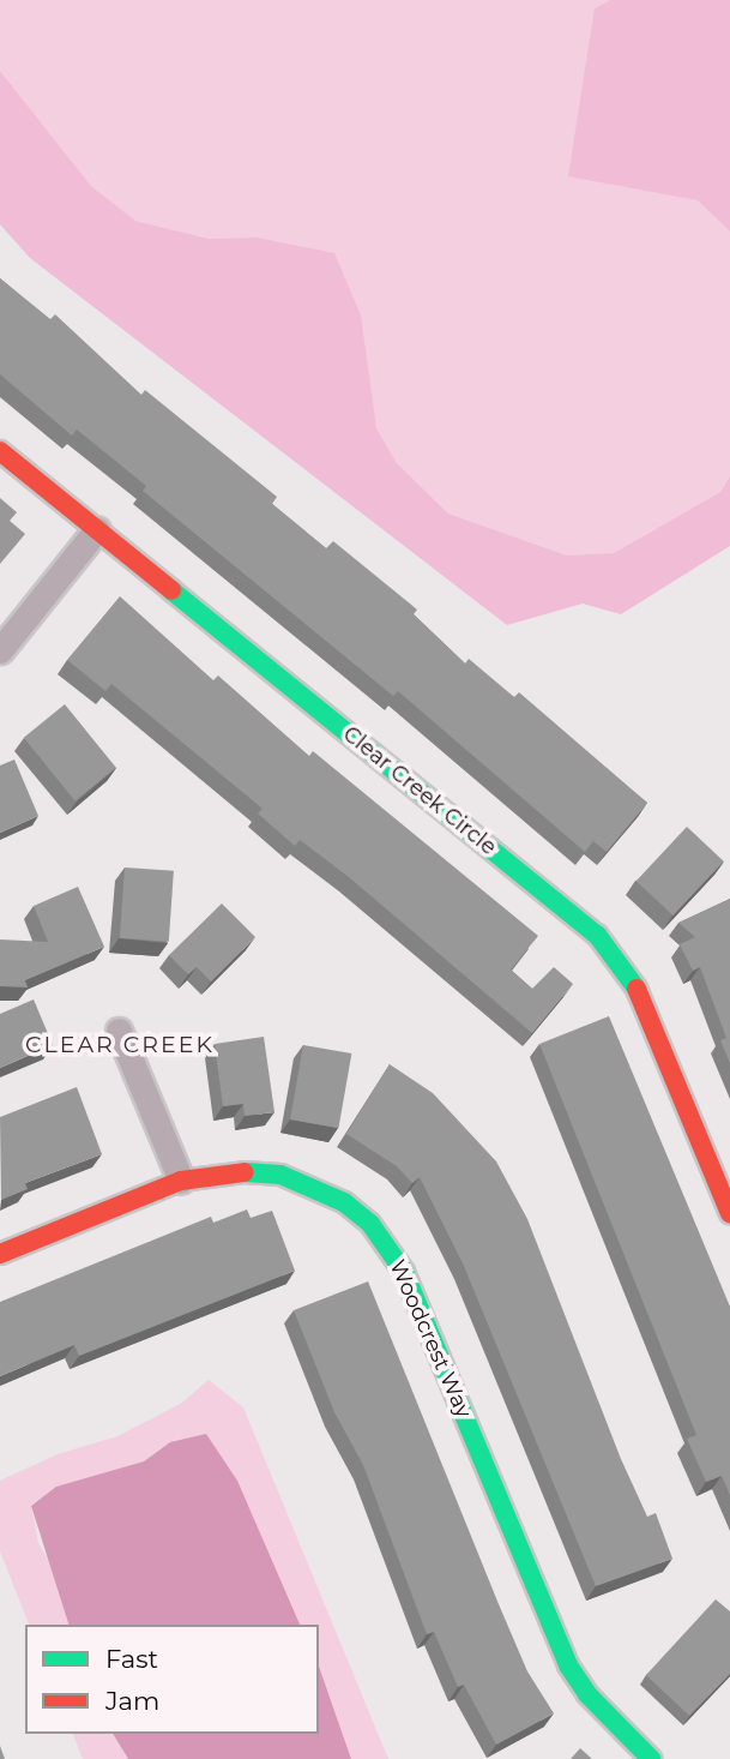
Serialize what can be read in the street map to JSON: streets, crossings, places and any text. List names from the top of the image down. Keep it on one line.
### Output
{"streets":{"street":["Clear Creek Circle","Woodcrest Way"]},"districts":["CLEAR CREEK"],"legend":["Fast","Jam"]}
